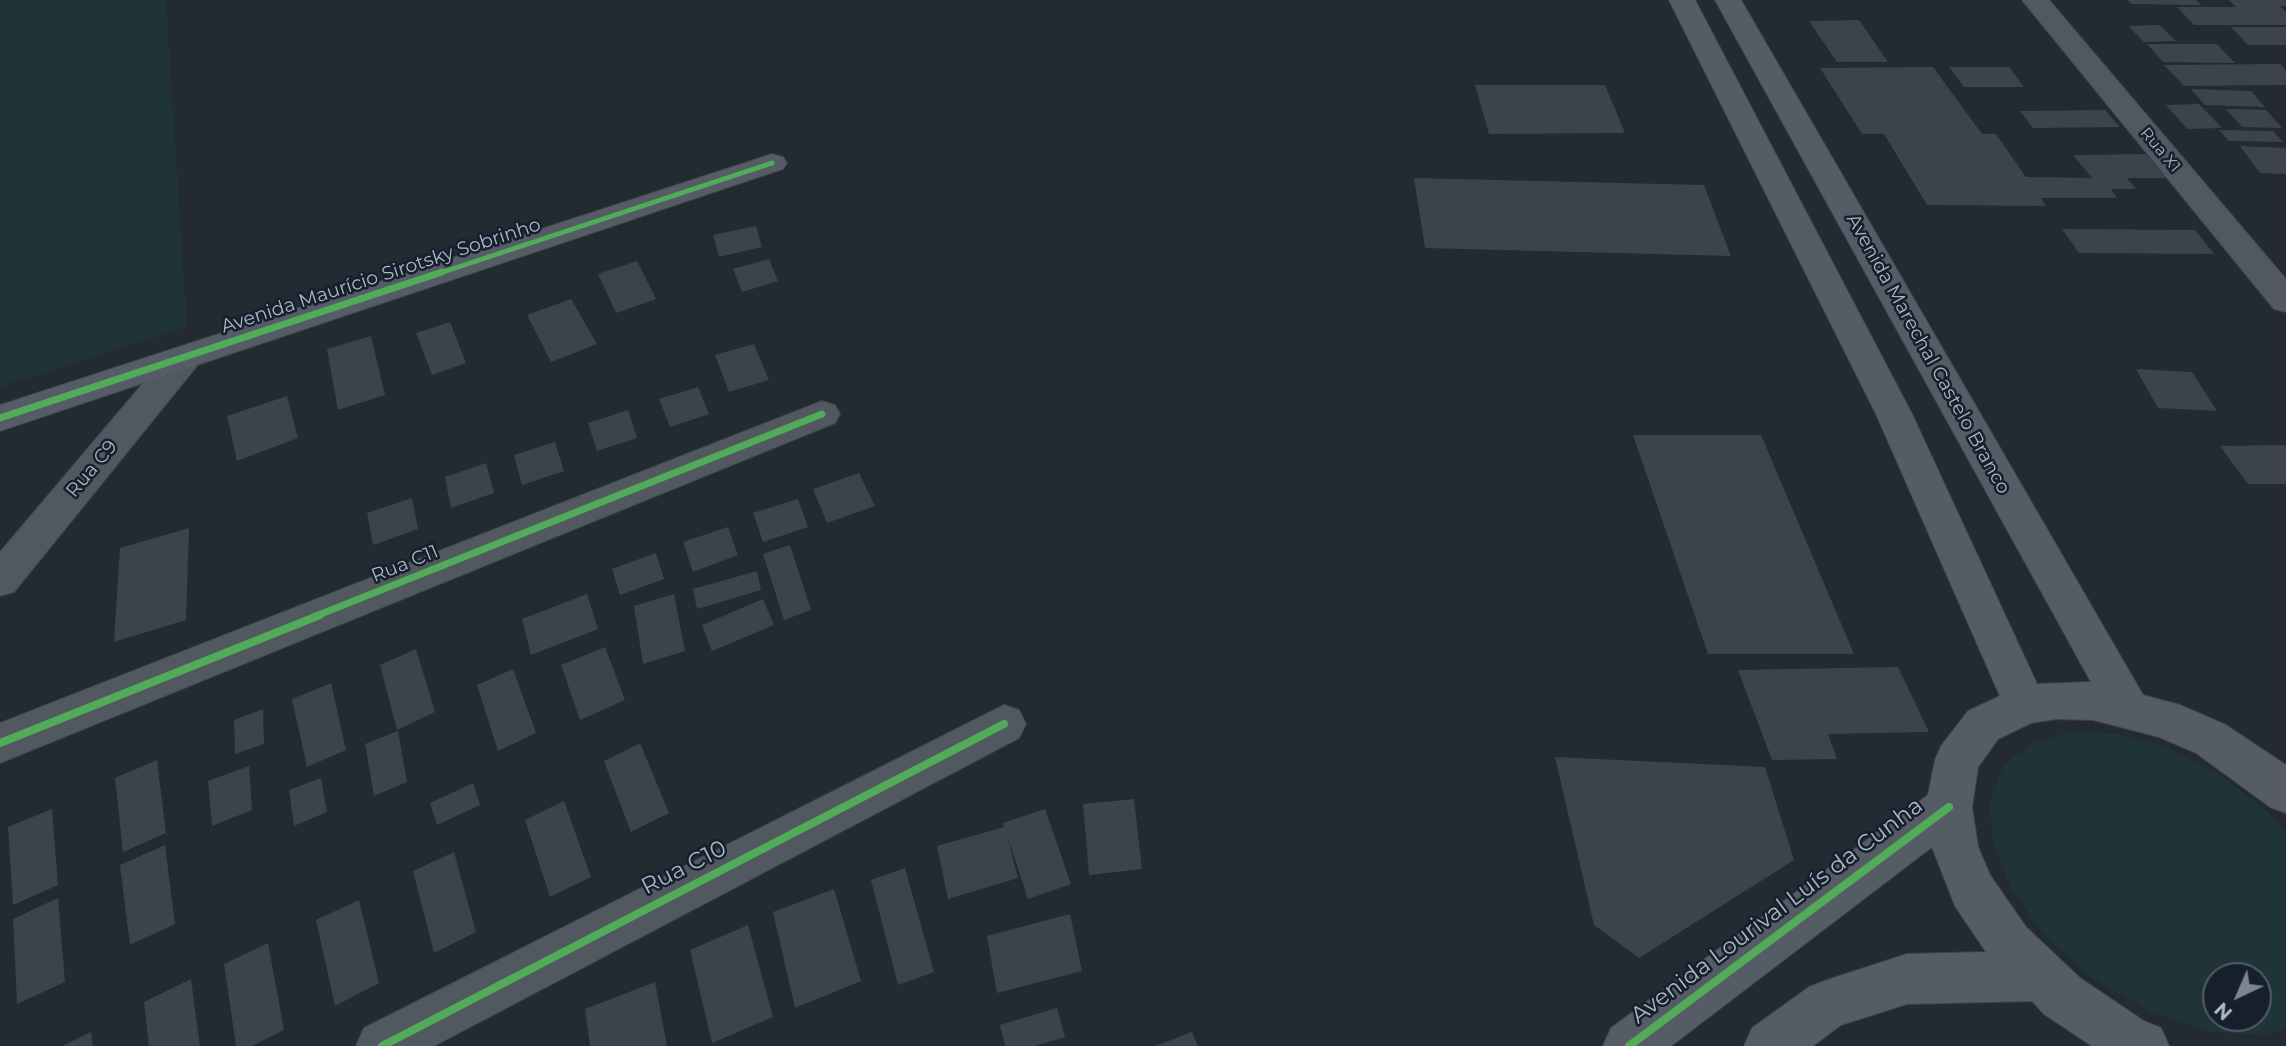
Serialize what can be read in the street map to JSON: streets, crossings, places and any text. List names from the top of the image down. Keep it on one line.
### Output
{"streets":{"main road":["Avenida Maurício Sirotsky Sobrinho","Avenida Marechal Castelo Branco","Avenida Lourival Luís da Cunha"],"street":["Rua X1","Rua C9","Rua C11","Rua C10"]},"crossings":[["Avenida Maurício Sirotsky Sobrinho","Rua C9"]],"north":"bottom left"}
